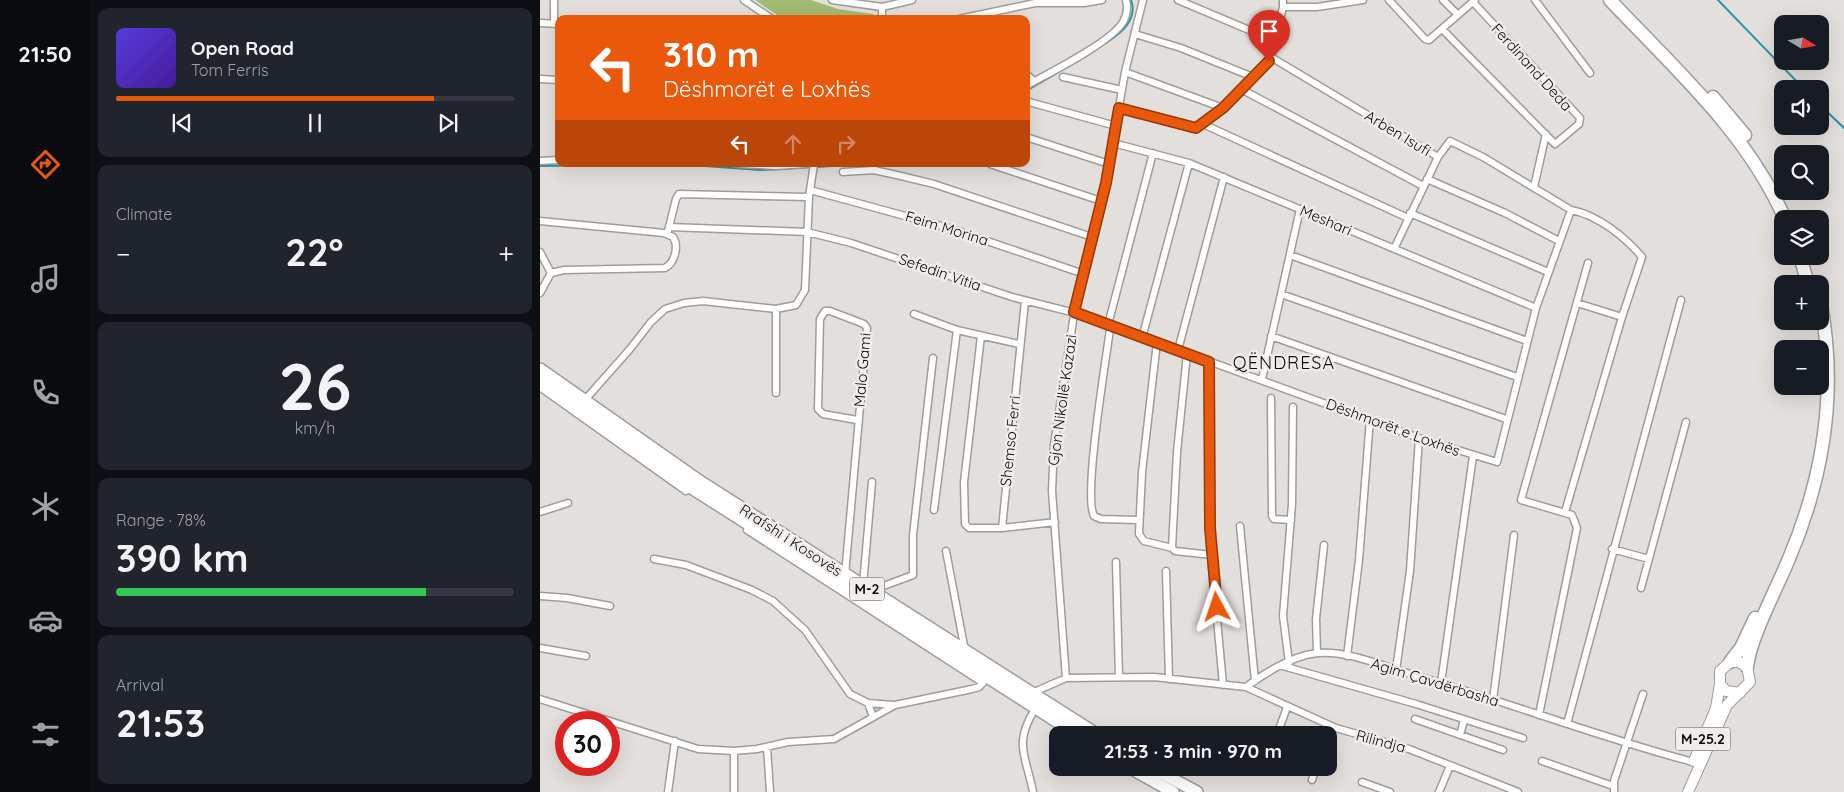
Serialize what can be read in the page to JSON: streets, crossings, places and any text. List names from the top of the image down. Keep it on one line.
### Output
{"streets":{"highway":["Rrafshi i Kosovës","M-2"],"main road":["M-25.2"],"street":["Ferdinand Deda","Arben Isufi","Meshari","Feim Morina","Sefedin Vitia","Malo Gami","Gjon Nikollë Kazazi","Dëshmorët e Loxhës","Shemso Ferri","Agim Çavdërbasha","Rilindja"]},"crossings":[["Arben Isufi","Meshari"],["Meshari","Gjon Nikollë Kazazi"],["Meshari","Dëshmorët e Loxhës"],["Feim Morina","Sefedin Vitia"],["Feim Morina","Gjon Nikollë Kazazi"],["Sefedin Vitia","Gjon Nikollë Kazazi"],["Sefedin Vitia","Dëshmorët e Loxhës"],["Sefedin Vitia","Shemso Ferri"],["Malo Gami","Rrafshi i Kosovës"],["Gjon Nikollë Kazazi","Dëshmorët e Loxhës"],["Agim Çavdërbasha","M-25.2"],["Agim Çavdërbasha","Rilindja"]],"districts":["QËNDRESA"],"north":"right","page":{"tabs":"21:50","map_buttons":["+","−"],"turn":["310 m","Dëshmorët e Loxhës"],"song":["Open Road","Tom Ferris"],"tile":["Climate",["26","km/h"],["Range · 78%","390 km"],["Arrival","21:53"]],"heat":["−","22°","+"],"limit":"30","trip":"21:53 · 3 min · 970 m"}}
